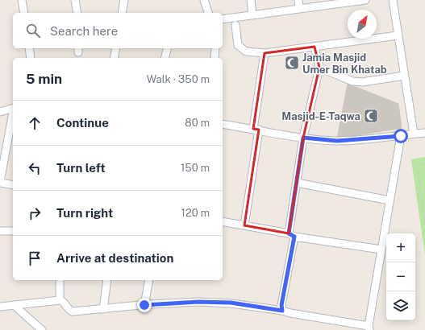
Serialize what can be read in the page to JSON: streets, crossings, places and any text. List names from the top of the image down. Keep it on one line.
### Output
{"places":{"mosque":["Jamia Masjid Umer Bin Khatab","Masjid-E-Taqwa"]},"north":"top right","page":{"search":"Search here","heading":["5 min","Walk · 350 m"],"list":[["Continue","80 m"],["Turn left","150 m"],["Turn right","120 m"],"Arrive at destination"],"map_buttons":["+","−"]}}
